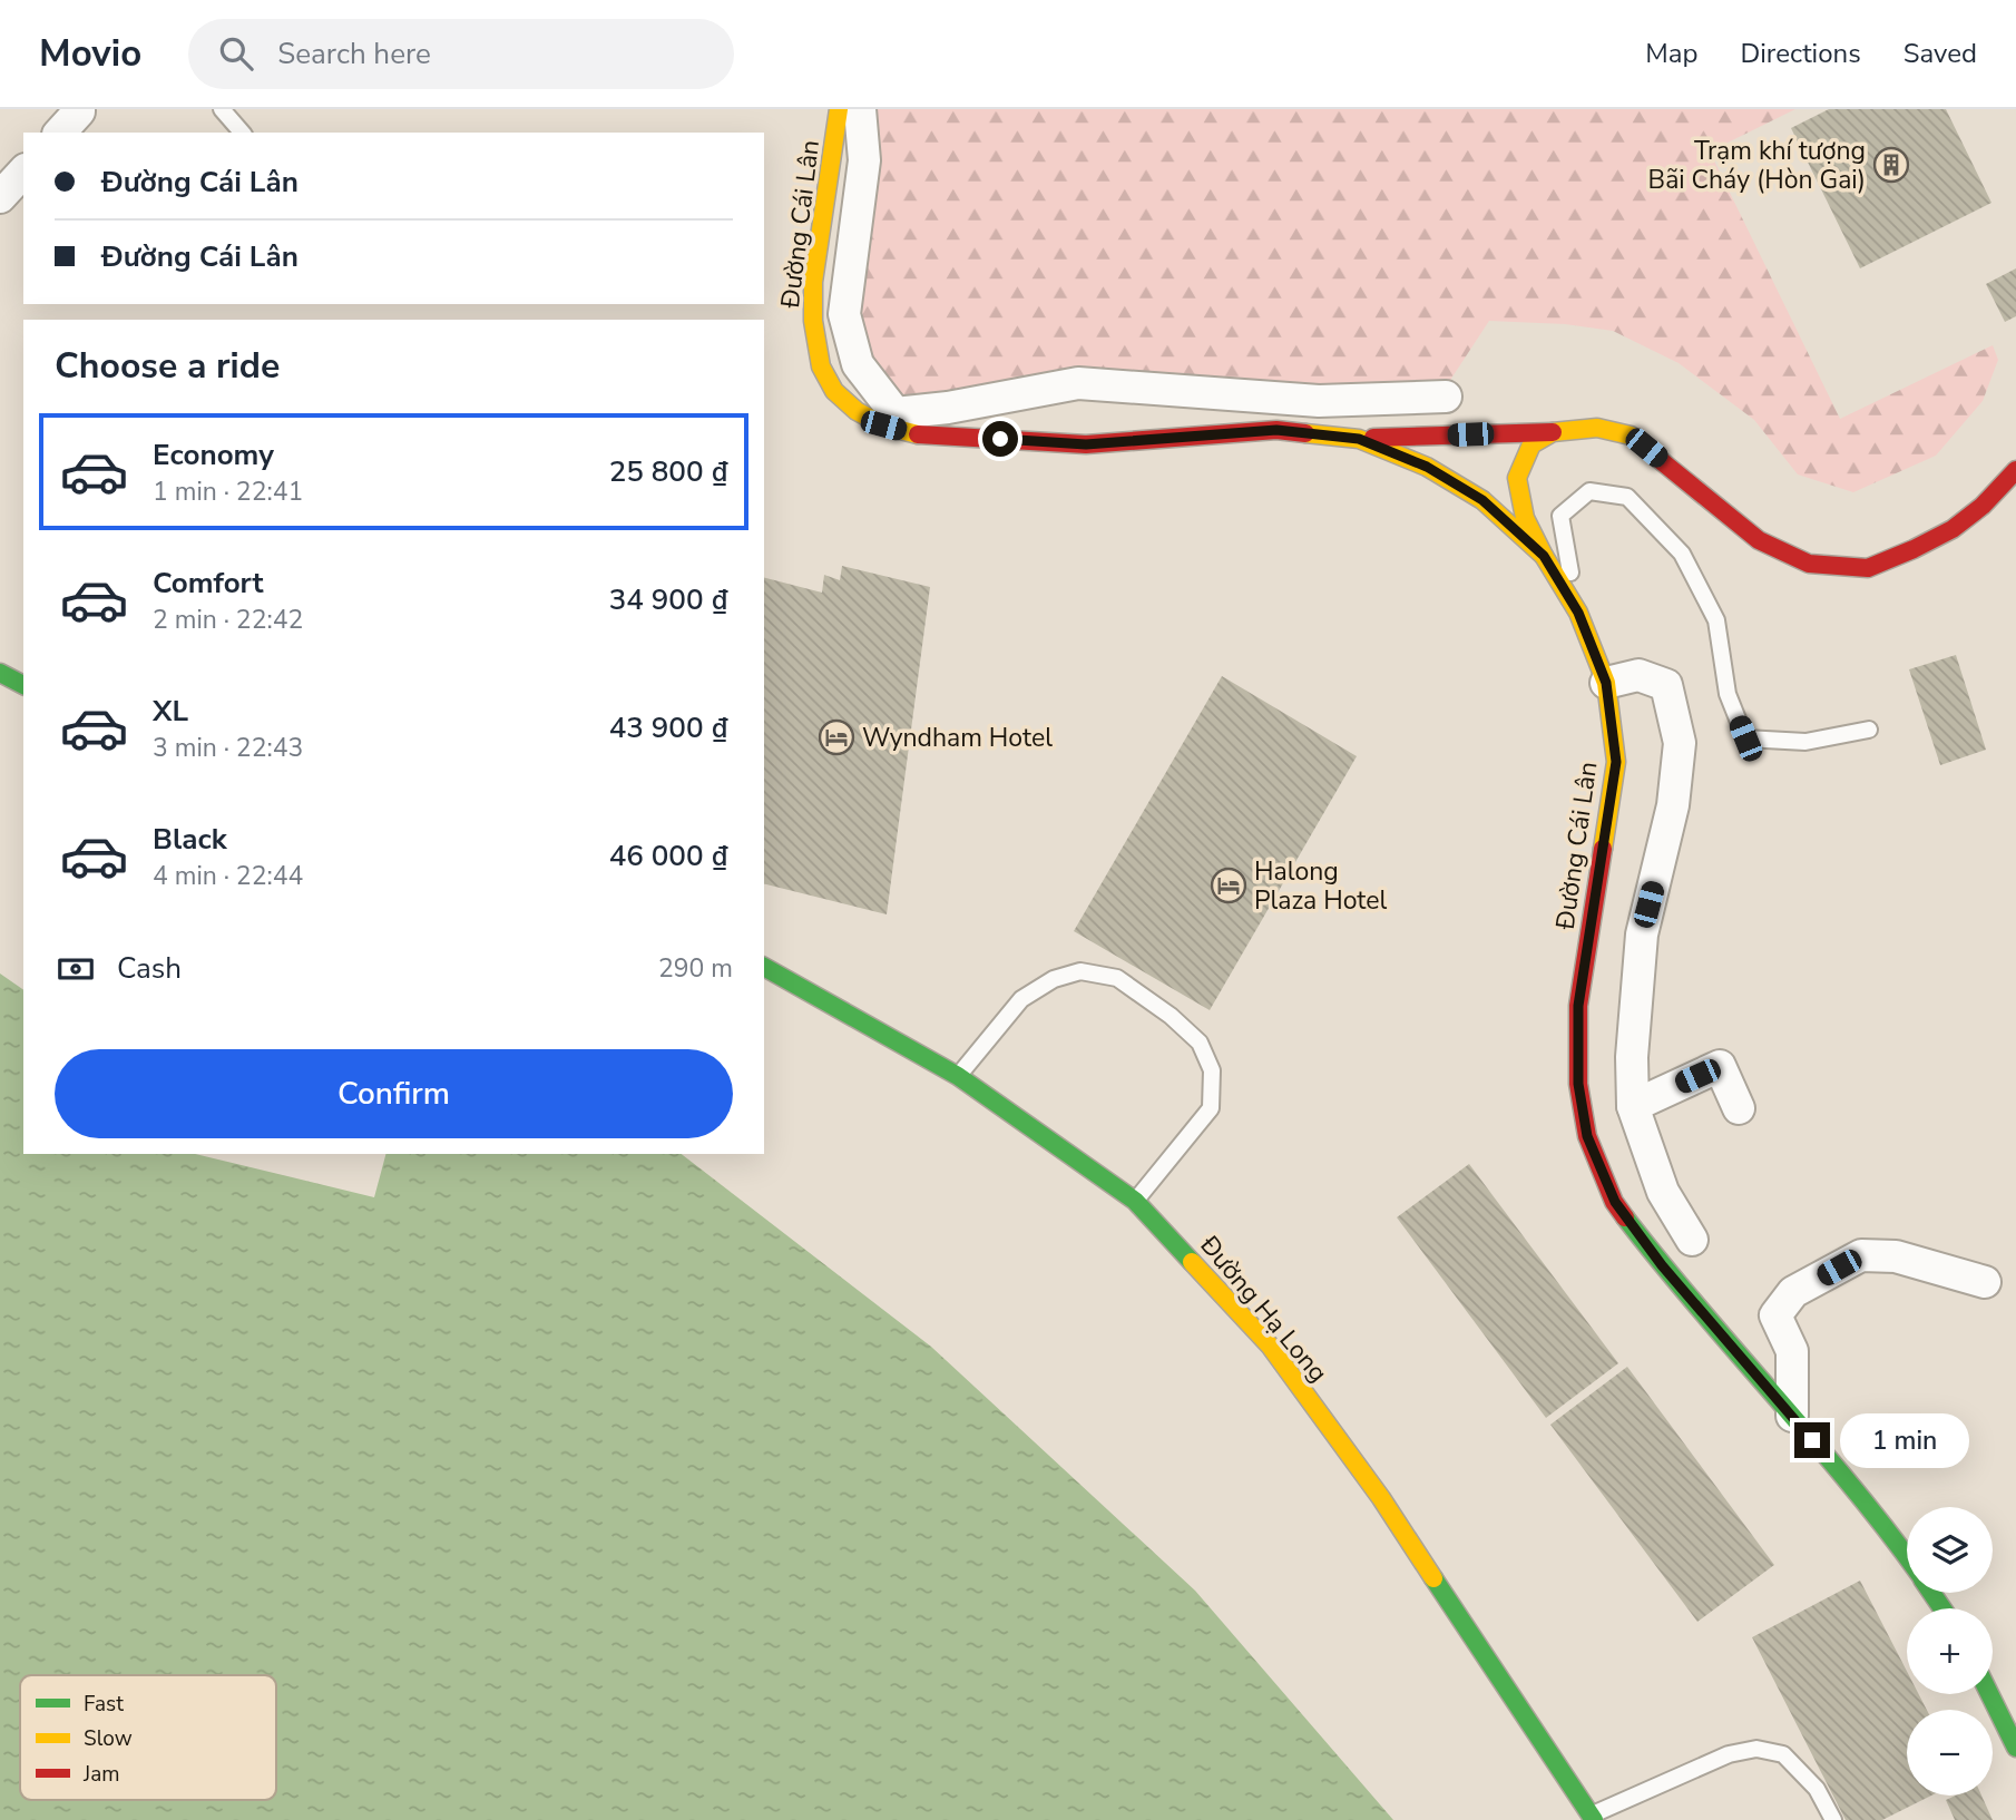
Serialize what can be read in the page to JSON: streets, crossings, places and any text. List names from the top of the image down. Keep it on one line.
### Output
{"streets":{"main road":["Đường Cái Lân","Đường Hạ Long"]},"places":{"building":["Trạm khí tượng Bãi Cháy (Hòn Gai)"],"hotel":["Wyndham Hotel","Halong Plaza Hotel"]},"legend":["Fast","Slow","Jam"],"page":{"header":"Movio","search":"Search here","nav":["Map","Directions","Saved"],"banner":["Đường Cái Lân","Đường Cái Lân"],"heading":"Choose a ride","list":[{"name":"Economy","note":"1 min · 22:41","value":"25 800 ₫"},{"name":"Comfort","note":"2 min · 22:42","value":"34 900 ₫"},{"name":"XL","note":"3 min · 22:43","value":"43 900 ₫"},{"name":"Black","note":"4 min · 22:44","value":"46 000 ₫"}],"pay":["Cash","290 m"],"buttons":"Confirm","bubble":"1 min","map_buttons":["+","−"]}}
